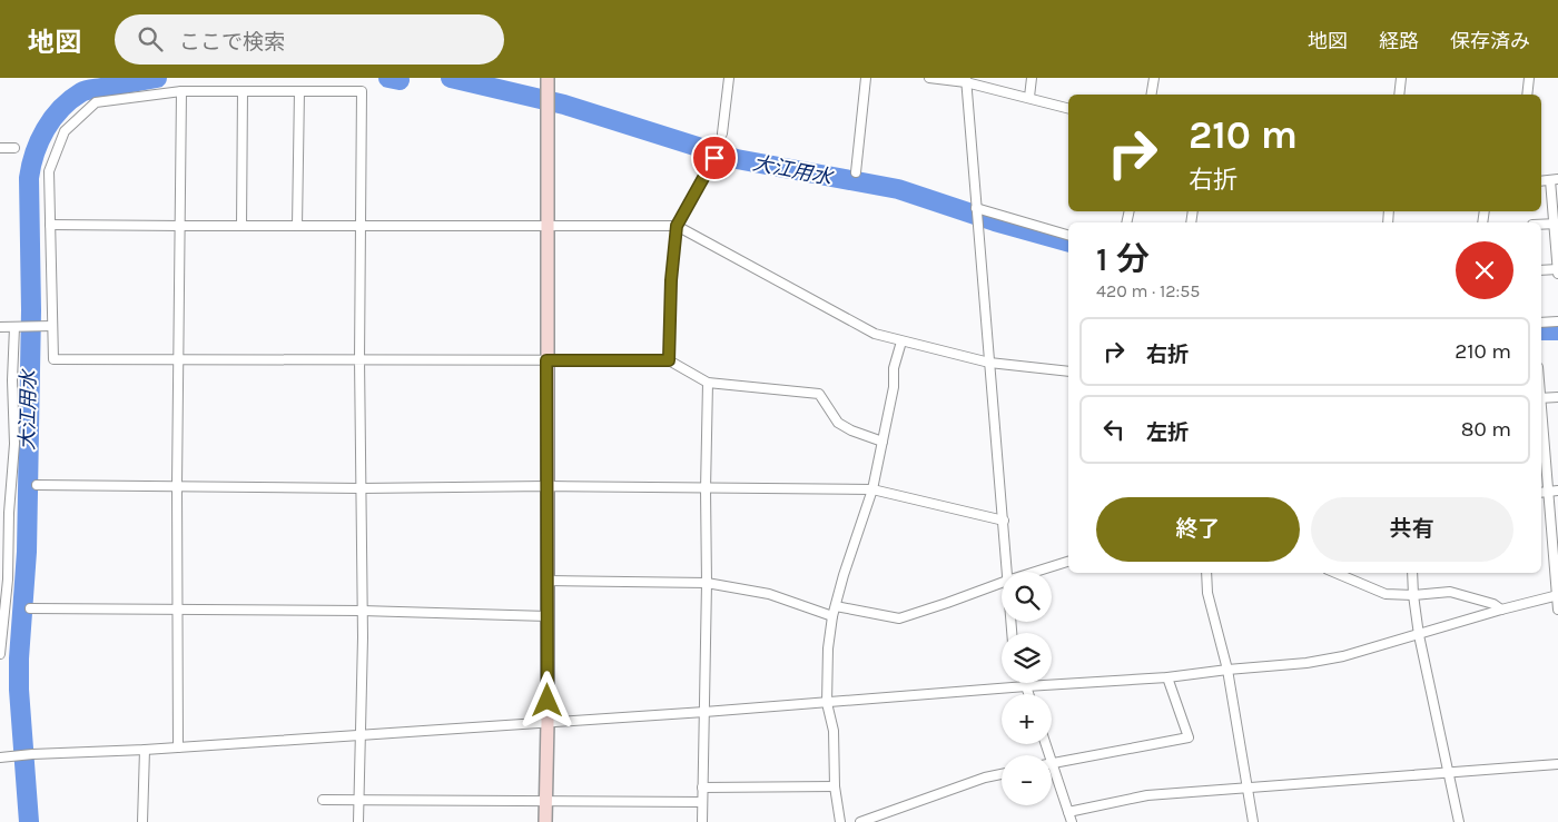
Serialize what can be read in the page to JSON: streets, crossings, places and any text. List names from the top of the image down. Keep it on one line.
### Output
{"water":["大江用水"],"page":{"header":"地図","search":"ここで検索","nav":["地図","経路","保存済み"],"turn":["210 m","右折"],"heading":["1 分","420 m · 12:55"],"list":[{"name":"右折","value":"210 m"},{"name":"左折","value":"80 m"}],"buttons":["終了","共有"],"map_buttons":["+","−"]}}
